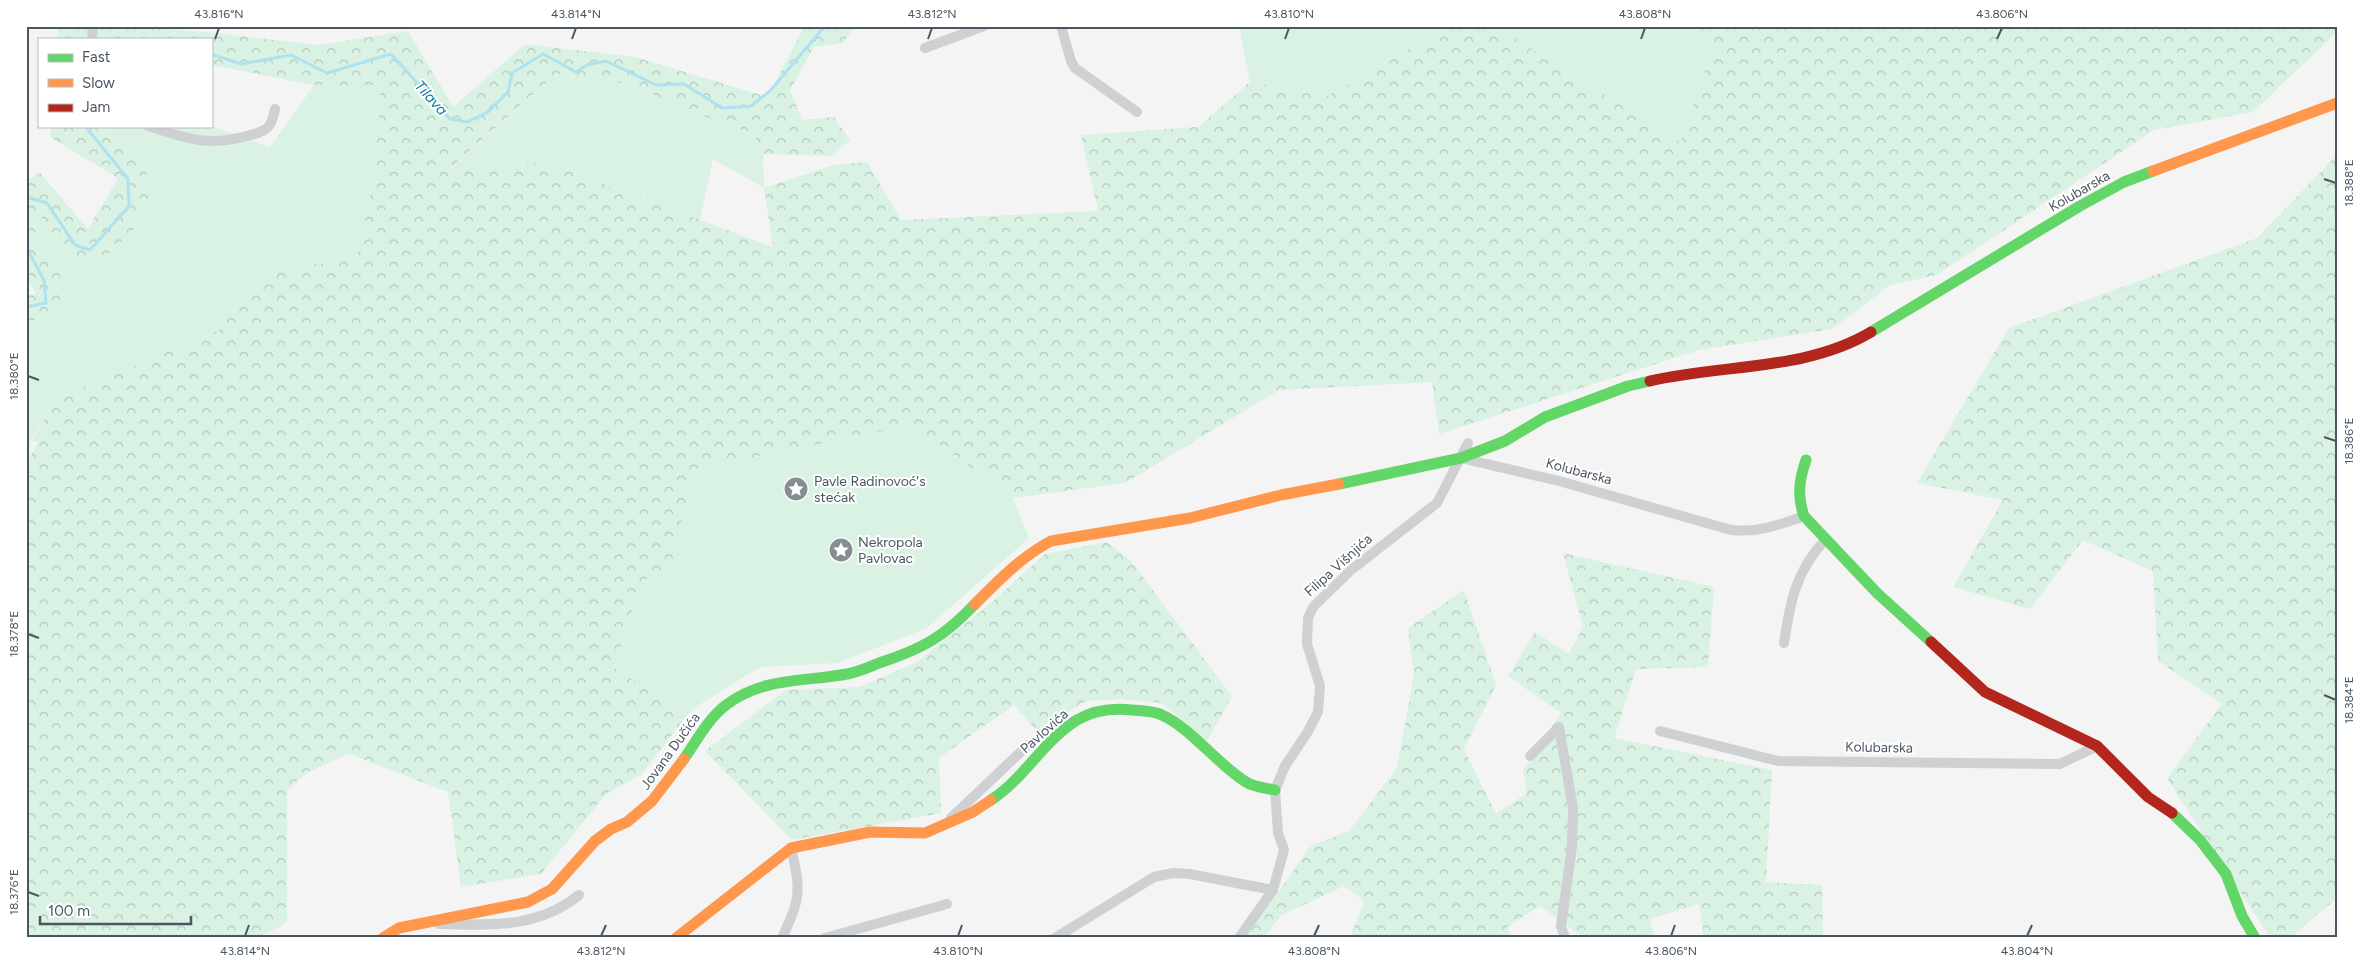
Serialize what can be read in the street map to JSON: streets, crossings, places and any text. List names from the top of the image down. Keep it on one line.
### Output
{"streets":{"main road":["Kolubarska","Pavlovića","Jovana Dučića"],"street":["Filipa Višnjića"]},"crossings":[["Kolubarska","Filipa Višnjića"],["Kolubarska","Jovana Dučića"],["Filipa Višnjića","Pavlovića"],["Filipa Višnjića","Jovana Dučića"]],"water":["Tilava"],"places":{"place":["Pavle Radinovoć's stećak","Nekropola Pavlovac"]},"legend":["Fast","Slow","Jam"],"scale_bar":"100 m","coordinates":["43.816°N","43.814°N","43.812°N","43.810°N","43.808°N","43.806°N","18.388°E","18.380°E","18.386°E","18.378°E","18.384°E","18.376°E","43.804°N"]}
